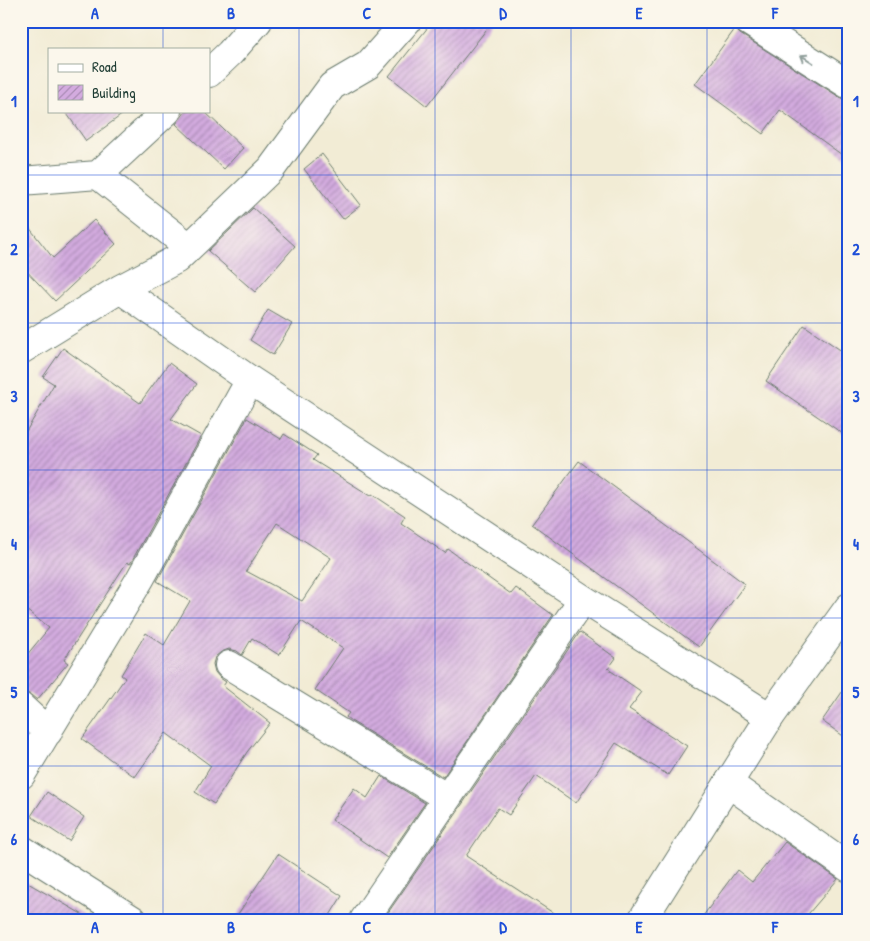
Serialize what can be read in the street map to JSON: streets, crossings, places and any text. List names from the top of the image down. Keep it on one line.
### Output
{"legend":["Road","Building"],"grid":{"columns":["A","B","C","D","E","F"],"rows":["1","2","3","4","5","6"]}}
